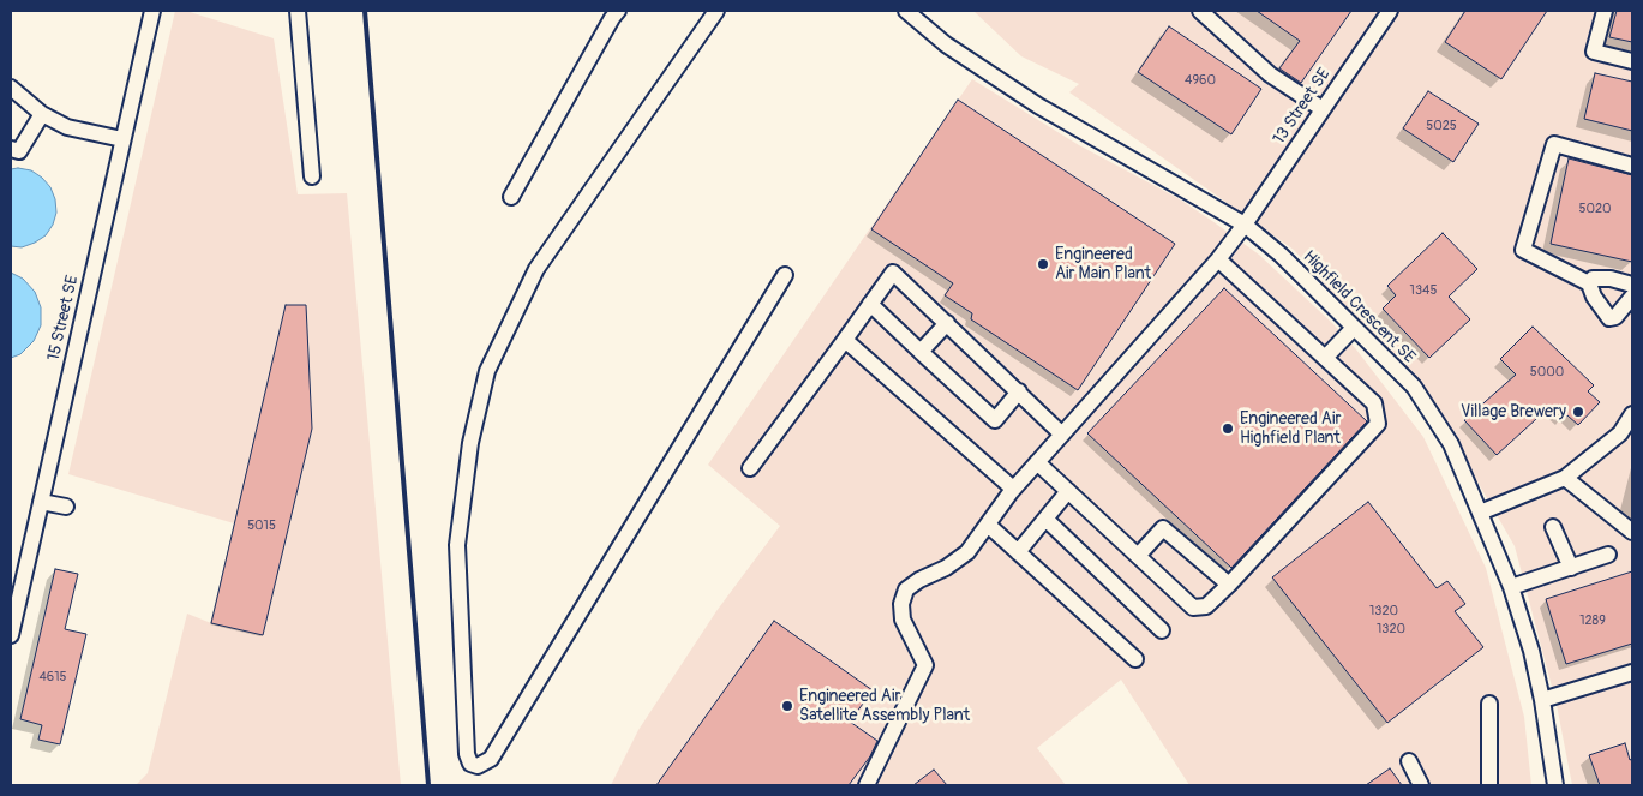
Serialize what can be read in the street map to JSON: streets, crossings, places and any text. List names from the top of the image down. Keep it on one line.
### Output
{"streets":{"street":["13 Street SE","Highfield Crescent SE","15 Street SE"]},"crossings":[["13 Street SE","Highfield Crescent SE"]],"places":["Engineered Air Main Plant","Village Brewery","Engineered Air Highfield Plant","Engineered Air Satellite Assembly Plant"],"house_numbers":["4960","5025","5020","1345","5000","5015","1320","1289","1320","4615"]}
